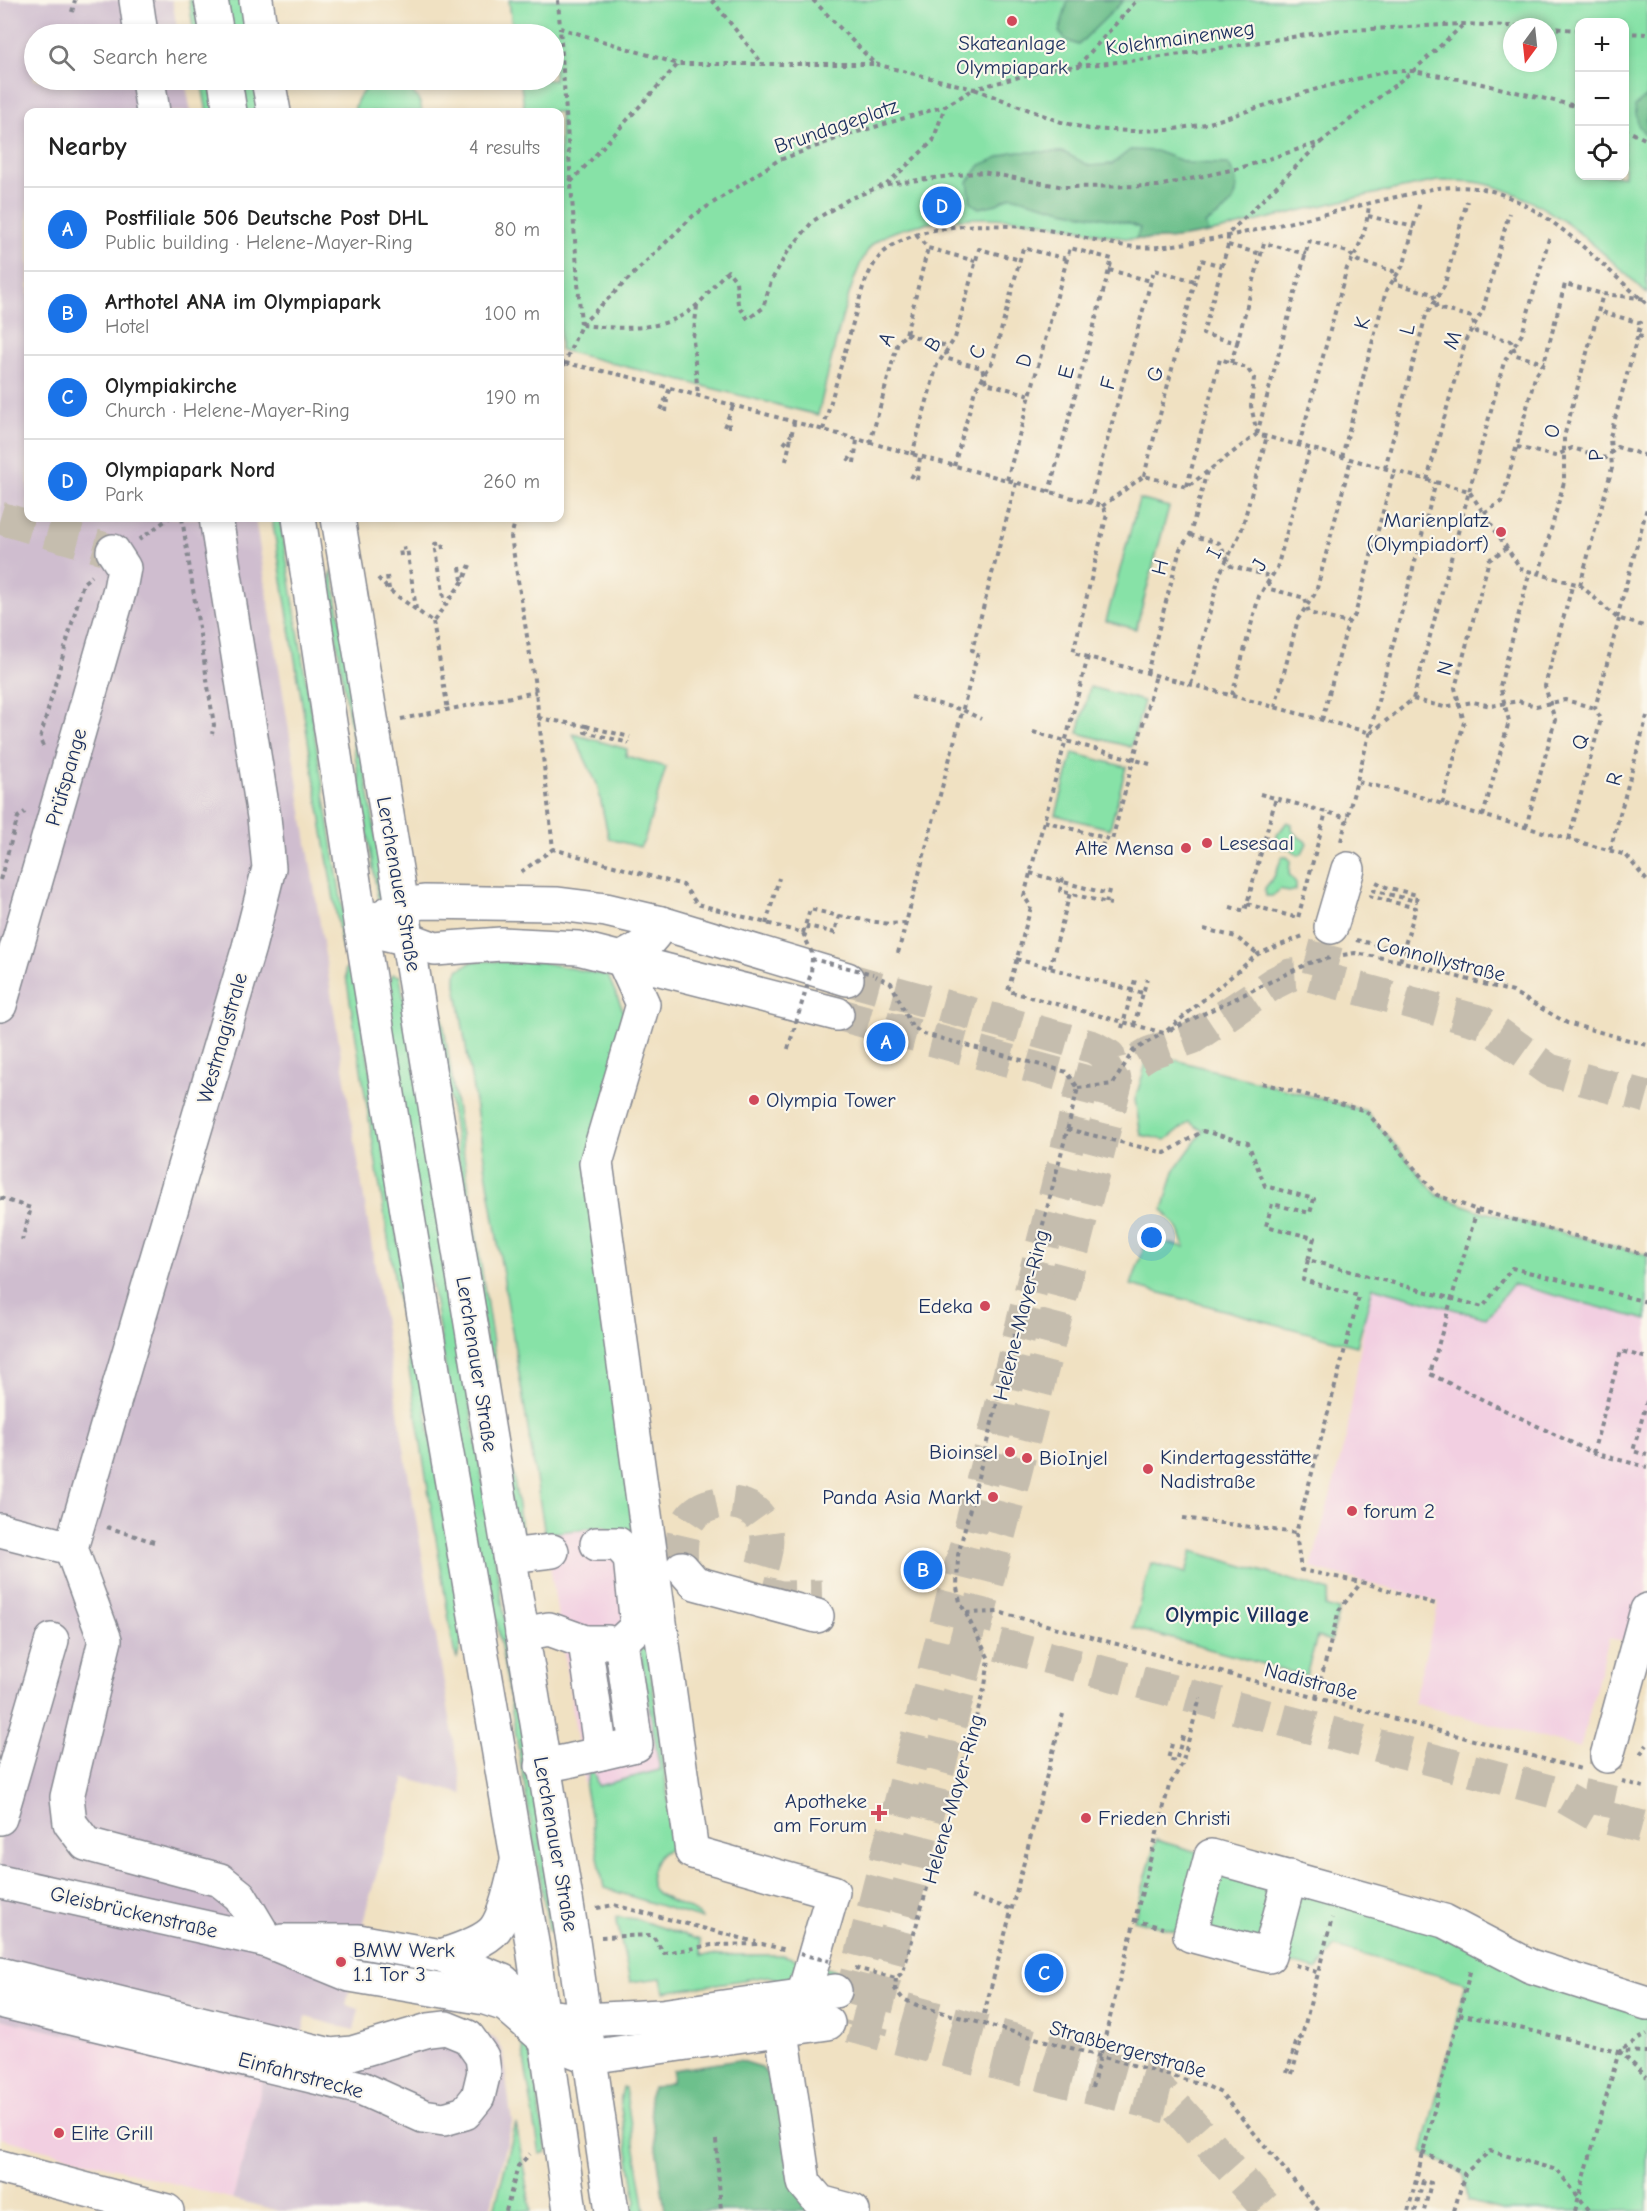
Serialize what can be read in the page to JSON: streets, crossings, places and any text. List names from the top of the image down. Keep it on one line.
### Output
{"streets":{"main road":["Prüfspange","Lerchenauer Straße","Westmagistrale","Gleisbrückenstraße","Einfahrstrecke"],"path":["Kolehmainenweg","Brundageplatz","K","L","A","M","B","C","D","E","G","F","O","P","I","J","H","N","Q","R","Connollystraße","Helene-Mayer-Ring","Nadistraße","Straßbergerstraße"]},"crossings":[["Kolehmainenweg","Brundageplatz"],["B","C"],["C","D"],["D","E"],["G","F"],["O","P"],["Connollystraße","Helene-Mayer-Ring"],["Helene-Mayer-Ring","Nadistraße"],["Helene-Mayer-Ring","Straßbergerstraße"]],"districts":["Olympic Village"],"places":{"other":["Skateanlage Olympiapark","Marienplatz (Olympiadorf)","Lesesaal","Alte Mensa","Olympia Tower","Edeka","Bioinsel","BioInjel","Kindertagesstätte Nadistraße","Panda Asia Markt","forum 2","Frieden Christi","BMW Werk 1.1 Tor 3","Elite Grill"],"health":["Apotheke am Forum"]},"north":"bottom","page":{"map_buttons":["+","−"],"search":"Search here","heading":["Nearby","4 results"],"pins":["D","A","B","C"],"list":[{"mark":"A","name":"Postfiliale 506 Deutsche Post DHL","note":"Public building · Helene-Mayer-Ring","value":"80 m"},{"mark":"B","name":"Arthotel ANA im Olympiapark","note":"Hotel","value":"100 m"},{"mark":"C","name":"Olympiakirche","note":"Church · Helene-Mayer-Ring","value":"190 m"},{"mark":"D","name":"Olympiapark Nord","note":"Park","value":"260 m"}]}}
